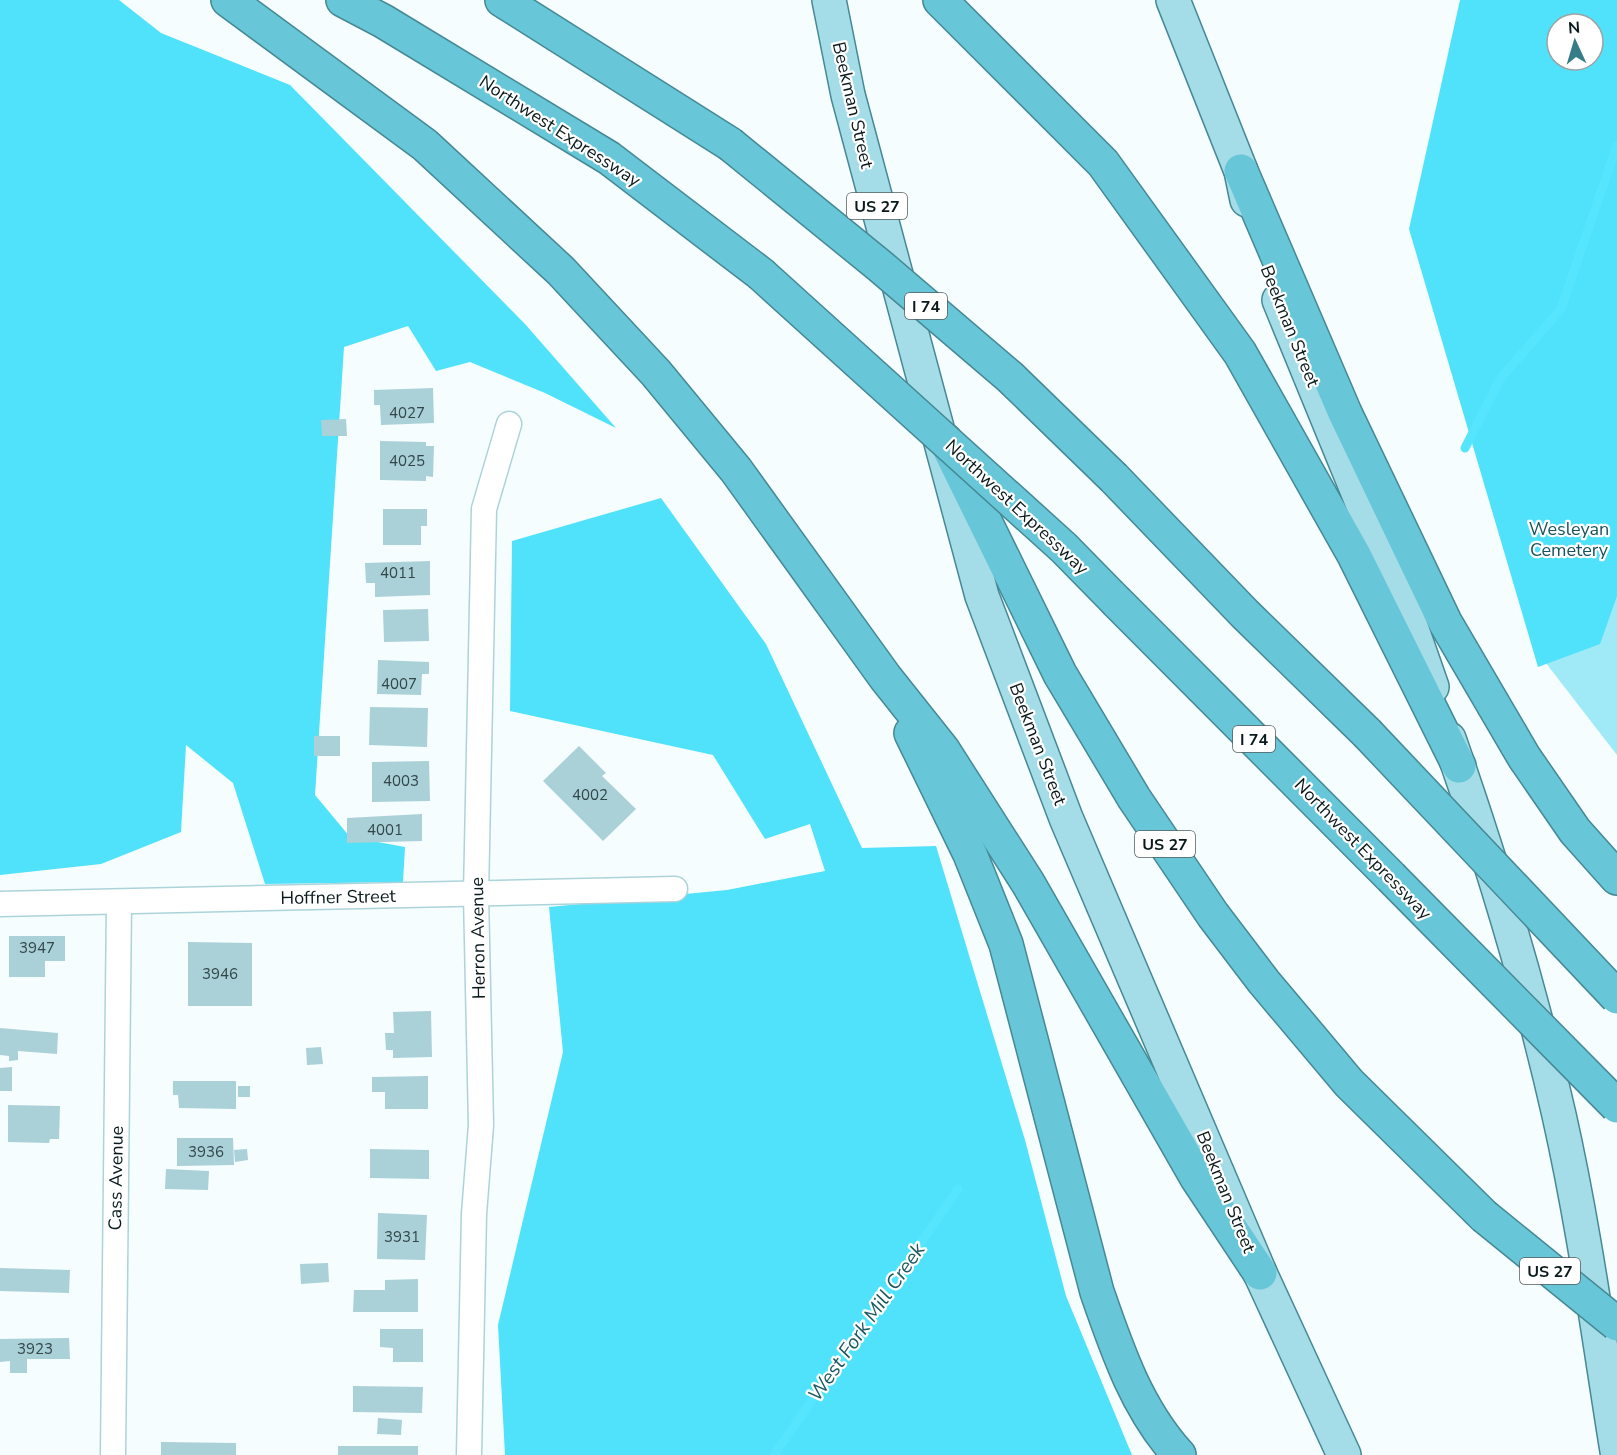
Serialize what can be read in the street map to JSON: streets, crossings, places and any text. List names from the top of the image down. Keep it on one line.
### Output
{"streets":{"highway":["Northwest Expressway","US 27","I 74"],"main road":["Beekman Street"],"street":["Hoffner Street","Herron Avenue","Cass Avenue"]},"crossings":[["Beekman Street","US 27"],["Hoffner Street","Herron Avenue"],["Hoffner Street","Cass Avenue"]],"water":["West Fork Mill Creek"],"parks":["Wesleyan Cemetery"],"house_numbers":["4027","4025","4011","4007","4003","4002","4001","3947","3946","3936","3931","3923"],"north":"top"}
